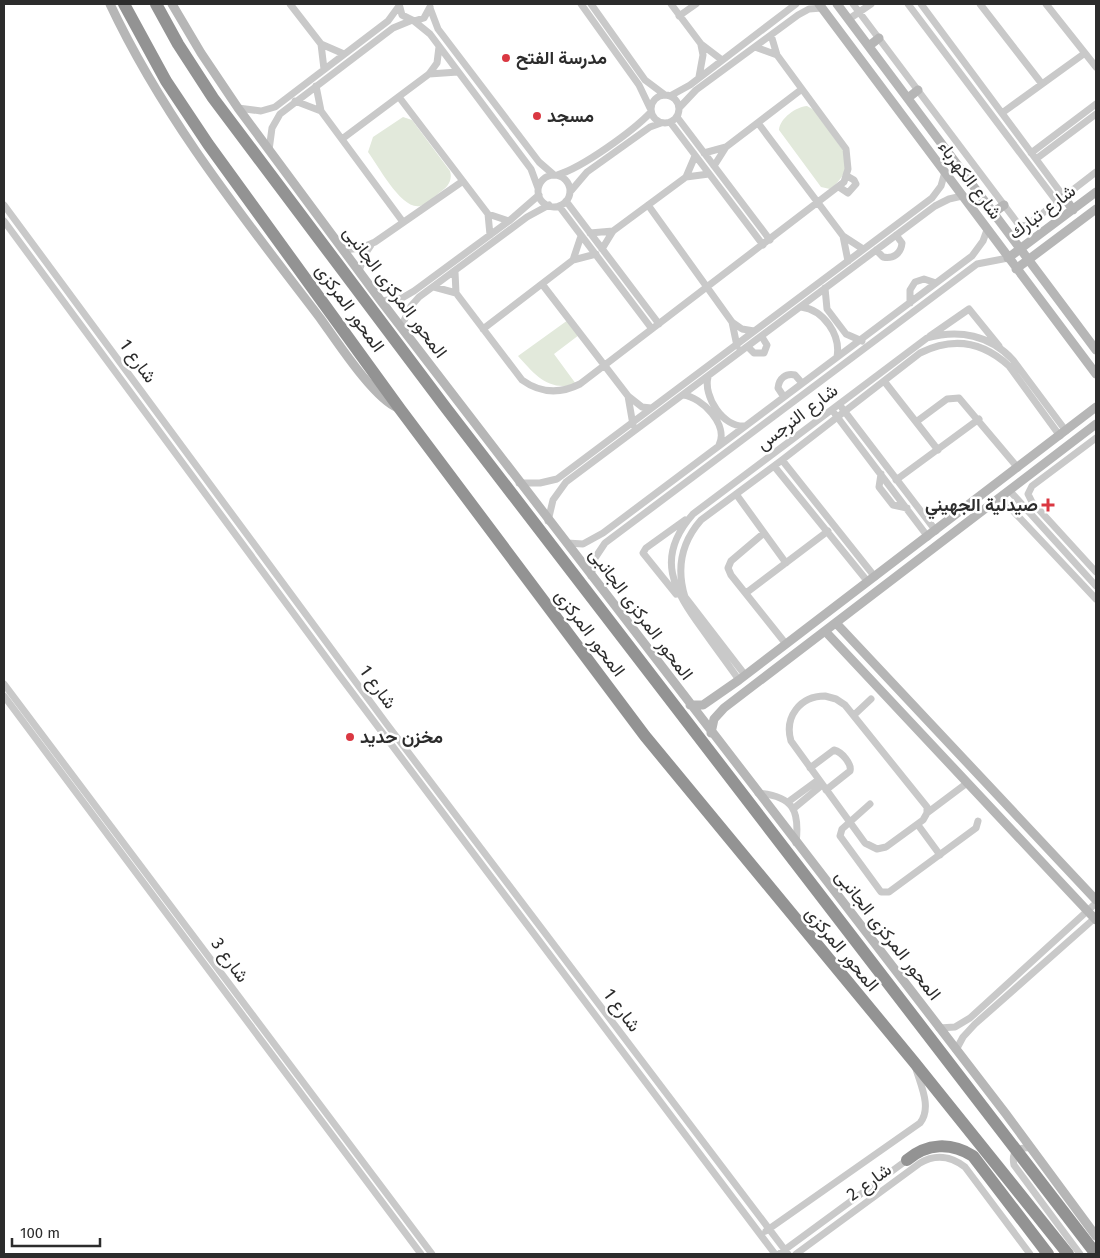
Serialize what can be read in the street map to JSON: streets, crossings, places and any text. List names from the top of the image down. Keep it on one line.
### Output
{"streets":{"highway":["المحور المركزى"],"street":["شارع الكهرباء","شارع تبارك","المحور المركزى الجانبى","شارع 1","شارع النرجس","شارع 3","شارع 2"]},"crossings":[["شارع الكهرباء","شارع تبارك"],["شارع 1","شارع 2"]],"places":{"other":["مدرسة الفتح","مسجد","مخزن حديد"],"health":["صيدلية الجهيني"]},"scale_bar":"100 m"}
